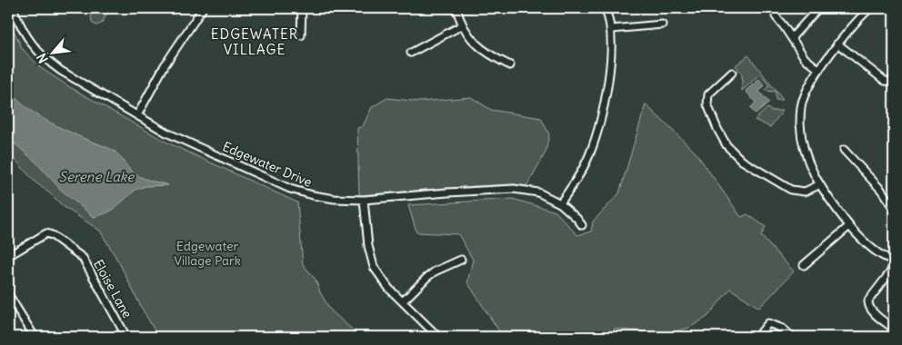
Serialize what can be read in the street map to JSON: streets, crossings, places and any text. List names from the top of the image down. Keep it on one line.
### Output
{"streets":{"street":["Edgewater Drive","Eloise Lane"]},"districts":["EDGEWATER VILLAGE"],"water":["Serene Lake"],"parks":["Edgewater Village Park"],"north":"bottom left"}
